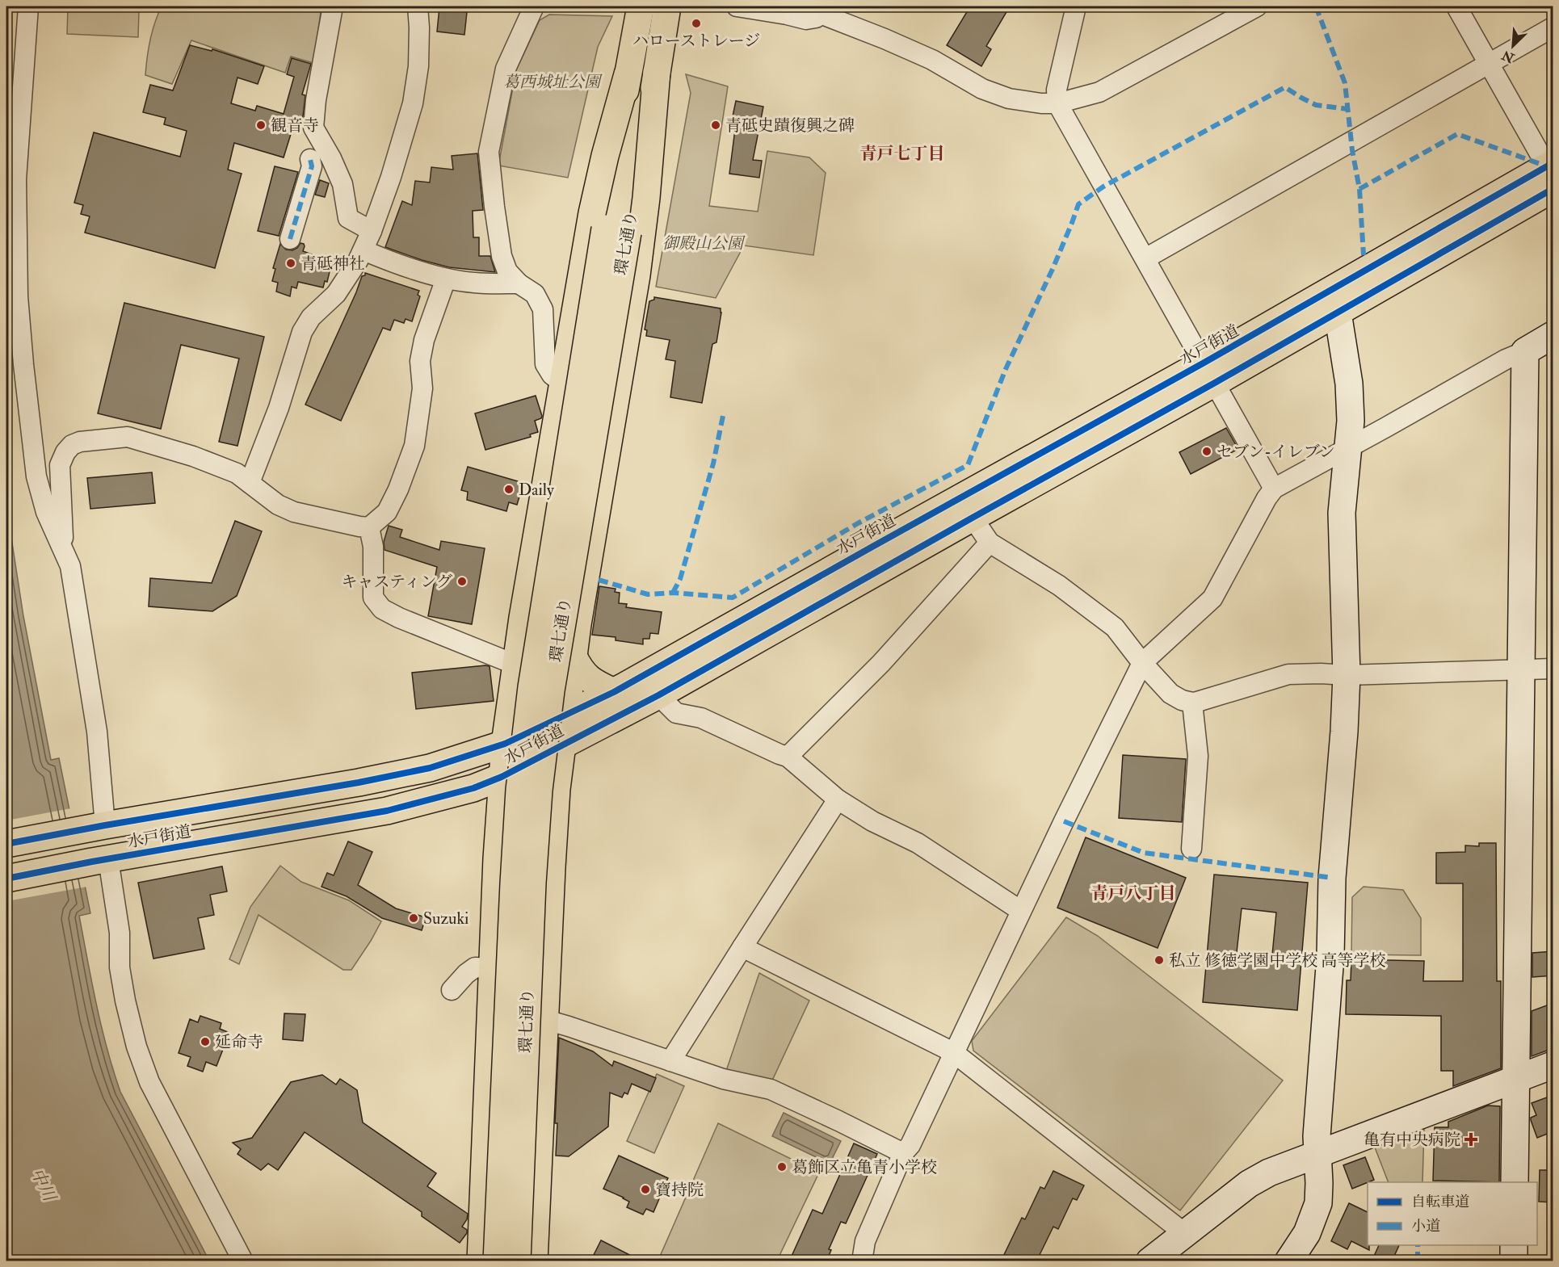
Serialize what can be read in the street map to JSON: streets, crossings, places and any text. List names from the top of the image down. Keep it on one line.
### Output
{"streets":{"main road":["環七通り","水戸街道"]},"districts":["青戸七丁目","青戸八丁目"],"water":["中川"],"parks":["葛西城址公園","御殿山公園"],"places":{"other":["ハローストレージ","観音寺","青砥史蹟復興之碑","青砥神社","セブン-イレブン","Daily","キャスティング","Suzuki","私立 修徳学園中学校 高等学校","延命寺","葛飾区立亀青小学校","寶持院"],"health":["亀有中央病院"]},"legend":["自転車道","小道"],"north":"bottom left"}
